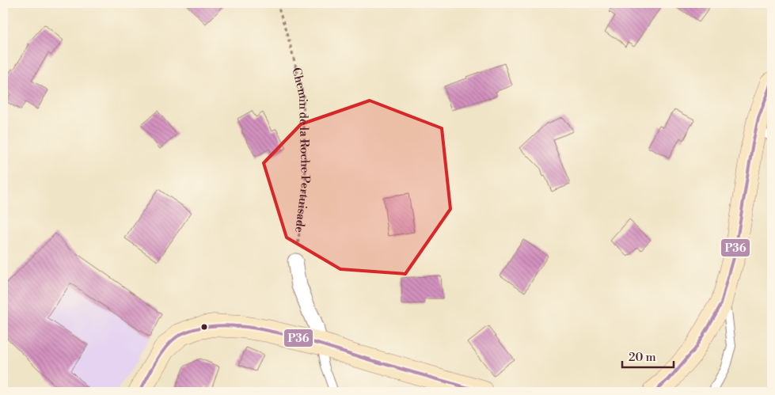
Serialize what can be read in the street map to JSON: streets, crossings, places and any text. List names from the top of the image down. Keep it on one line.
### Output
{"streets":{"path":["Chemin de la Roche Pertuisade"]},"lines":["transit line P36"],"scale_bar":"20 m"}
